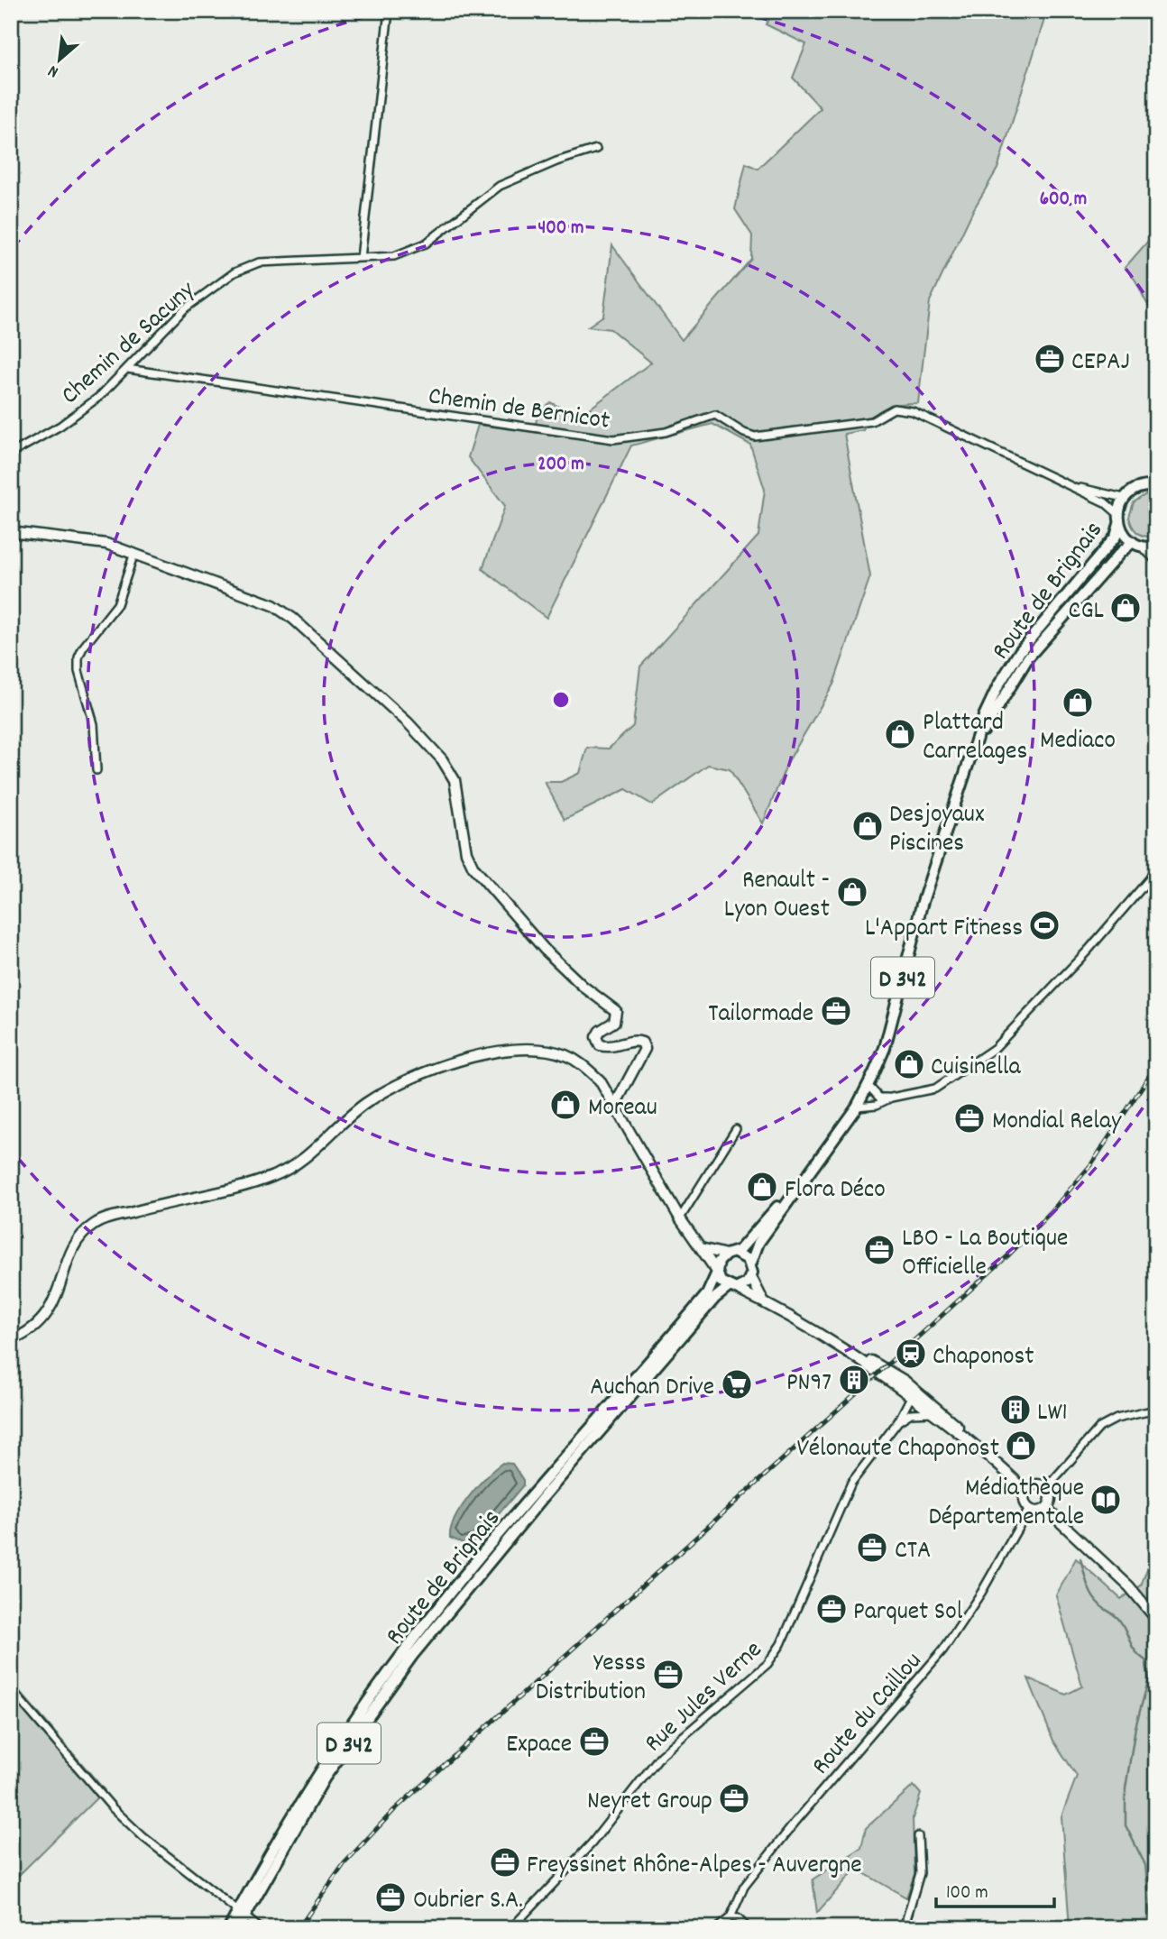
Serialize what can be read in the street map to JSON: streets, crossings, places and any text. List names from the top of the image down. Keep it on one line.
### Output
{"streets":{"main road":["Route de Brignais","D 342"],"street":["Chemin de Sacuny","Chemin de Bernicot","Rue Jules Verne","Route du Caillou"]},"crossings":[["Chemin de Sacuny","Chemin de Bernicot"],["Chemin de Bernicot","Route de Brignais"]],"places":{"office":["CEPAJ","Tailormade","Mondial Relay","LBO - La Boutique Officielle","CTA","Parquet Sol","Yesss Distribution","Expace","Neyret Group","Freyssinet Rhône-Alpes - Auvergne","Oubrier S.A."],"shop":["CGL","Mediaco","Plattard Carrelages","Desjoyaux Piscines","Renault - Lyon Ouest","Cuisinella","Moreau","Flora Déco","Vélonaute Chaponost"],"sports":["L'Appart Fitness"],"station":["Chaponost"],"building":["PN97","LW1"],"supermarket":["Auchan Drive"],"library":["Médiathèque Départementale"]},"scale_bar":"100 m","north":"bottom left","rings":["600 m","400 m","200 m"]}
